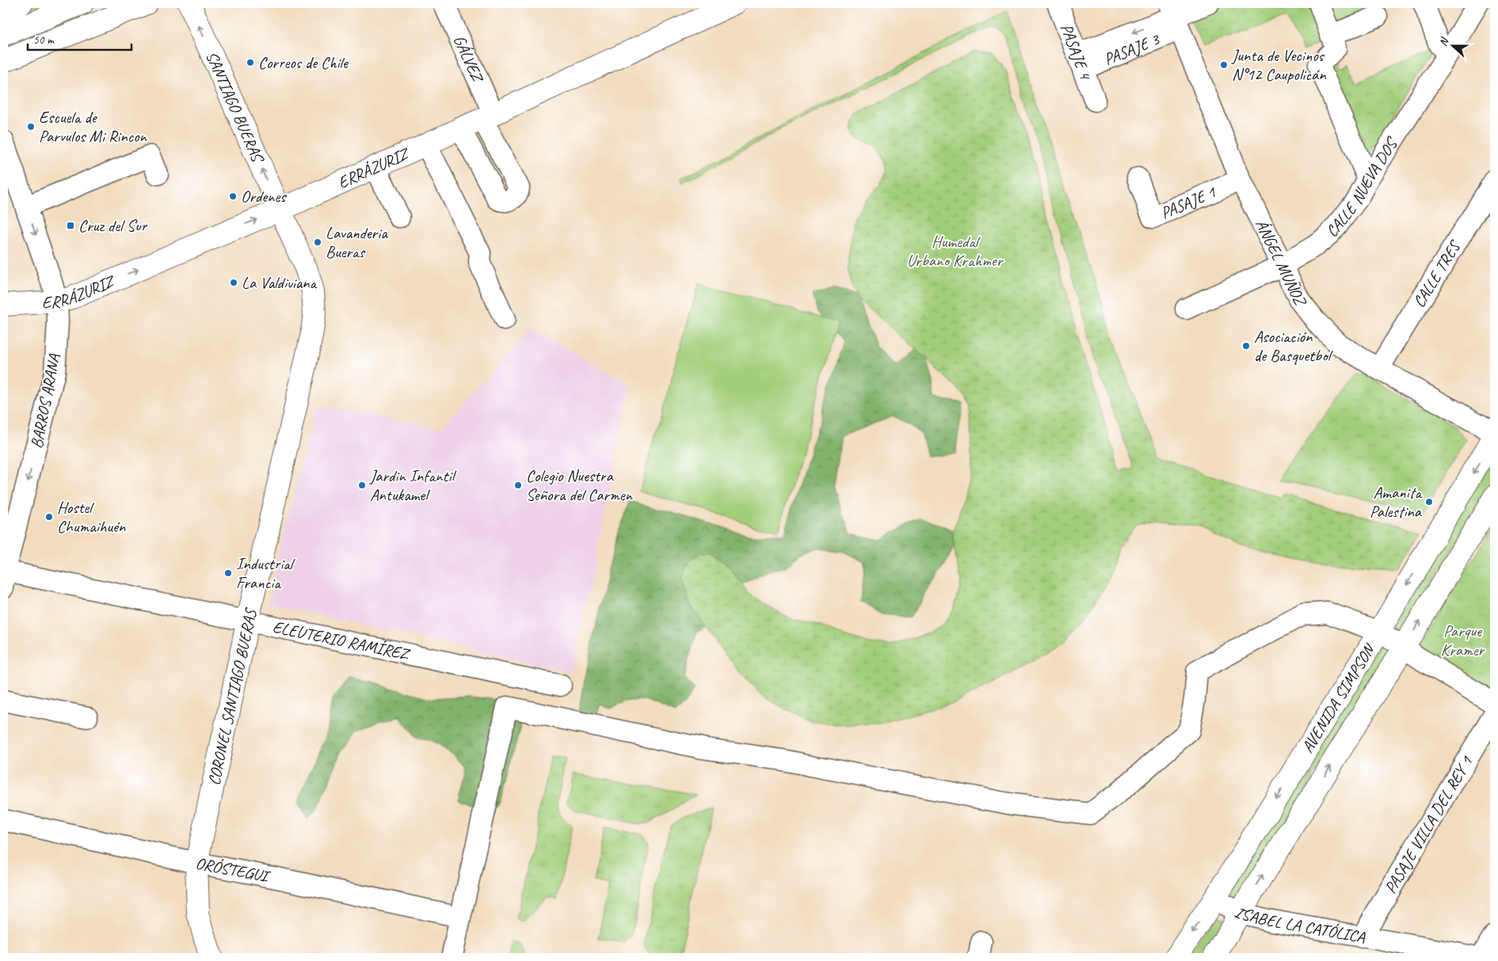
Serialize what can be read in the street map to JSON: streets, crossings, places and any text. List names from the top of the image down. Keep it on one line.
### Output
{"streets":{"main road":["SANTIAGO BUERAS","ERRÁZURIZ","CORONEL SANTIAGO BUERAS","AVENIDA SIMPSON"],"street":["PASAJE 3","PASAJE 4","GÁLVEZ","CALLE NUEVA DOS","PASAJE 1","ÁNGEL MUÑOZ","CALLE TRES","BARROS ARANA","ELEUTERIO RAMÍREZ","PASAJE VILLA DEL REY 1","ORÓSTEGUI","ISABEL LA CATÓLICA"]},"crossings":[["PASAJE 3","PASAJE 4"],["PASAJE 3","ÁNGEL MUÑOZ"],["GÁLVEZ","ERRÁZURIZ"],["SANTIAGO BUERAS","ERRÁZURIZ"],["SANTIAGO BUERAS","CORONEL SANTIAGO BUERAS"],["ERRÁZURIZ","BARROS ARANA"],["ERRÁZURIZ","CORONEL SANTIAGO BUERAS"],["CALLE NUEVA DOS","ÁNGEL MUÑOZ"],["PASAJE 1","ÁNGEL MUÑOZ"],["ÁNGEL MUÑOZ","CALLE TRES"],["ÁNGEL MUÑOZ","AVENIDA SIMPSON"],["BARROS ARANA","ELEUTERIO RAMÍREZ"],["ELEUTERIO RAMÍREZ","CORONEL SANTIAGO BUERAS"],["CORONEL SANTIAGO BUERAS","ORÓSTEGUI"],["AVENIDA SIMPSON","ISABEL LA CATÓLICA"],["PASAJE VILLA DEL REY 1","ISABEL LA CATÓLICA"]],"one_way":["SANTIAGO BUERAS","BARROS ARANA"],"parks":["Humedal Urbano Krahmer","Parque Kramer"],"places":{"other":["Correos de Chile","Junta de Vecinos N°12 Caupolicán","Escuela de Parvulos Mi Rincon","Ordenes","Lavanderia Bueras","La Valdiviana","Asociación de Basquetbol","Jardin Infantil Antukamel","Colegio Nuestra Señora del Carmen","Amanita Palestina","Hostel Chumaihuén","Industrial Francia"],"transit":["Cruz del Sur"]},"scale_bar":"50 m","north":"left"}
